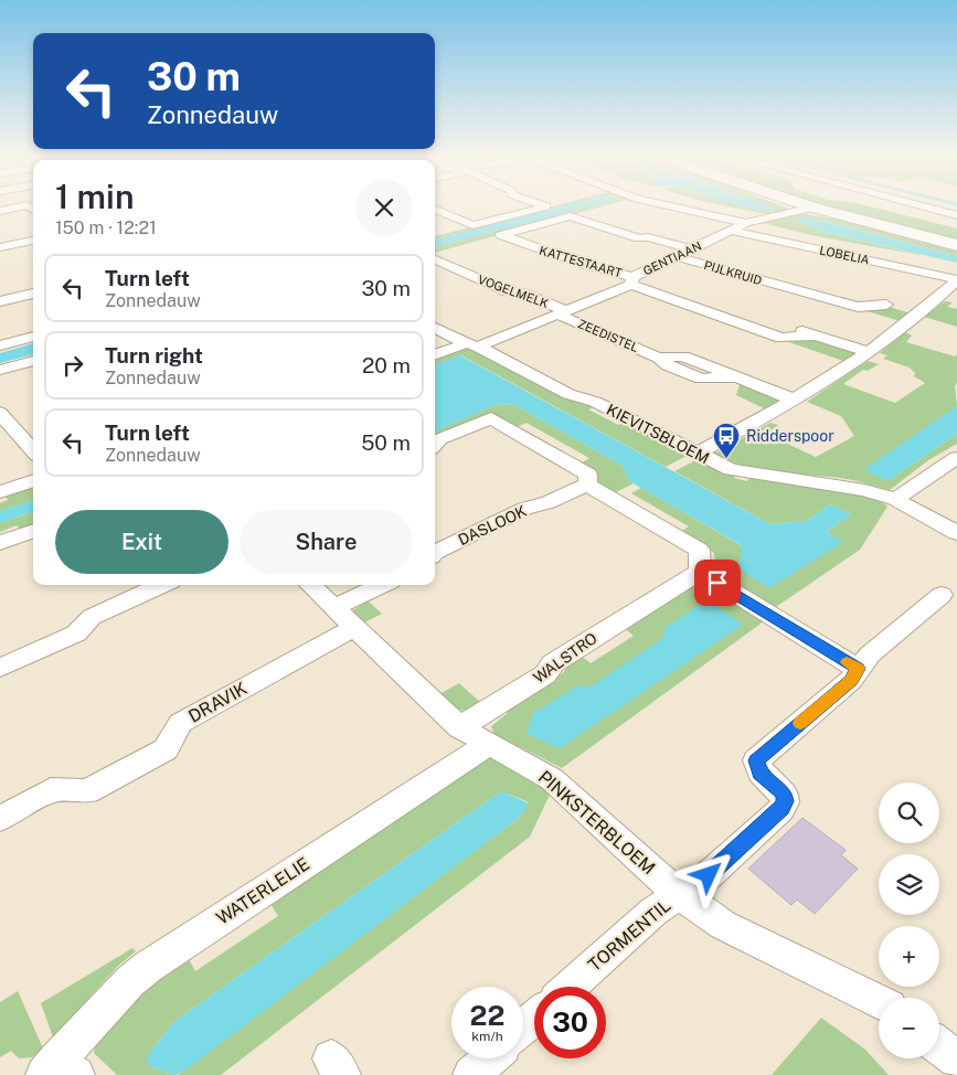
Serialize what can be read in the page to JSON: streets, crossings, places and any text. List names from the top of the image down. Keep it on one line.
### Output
{"streets":{"street":["LOBELIA","GENTIAAN","KATTESTAART","PIJLKRUID","VOGELMELK","ZEEDISTEL","KIEVITSBLOEM","DASLOOK","WALSTRO","DRAVIK","PINKSTERBLOEM","WATERLELIE","TORMENTIL"]},"crossings":[["LOBELIA","GENTIAAN"],["GENTIAAN","KATTESTAART"],["GENTIAAN","PIJLKRUID"],["GENTIAAN","VOGELMELK"],["GENTIAAN","ZEEDISTEL"],["GENTIAAN","KIEVITSBLOEM"],["VOGELMELK","ZEEDISTEL"],["WALSTRO","PINKSTERBLOEM"],["DRAVIK","PINKSTERBLOEM"],["PINKSTERBLOEM","WATERLELIE"],["PINKSTERBLOEM","TORMENTIL"]],"places":{"bus stop":["Ridderspoor"]},"page":{"turn":["30 m","Zonnedauw"],"heading":["1 min","150 m · 12:21"],"list":[{"name":"Turn left","note":"Zonnedauw","value":"30 m"},{"name":"Turn right","note":"Zonnedauw","value":"20 m"},{"name":"Turn left","note":"Zonnedauw","value":"50 m"}],"buttons":["Exit","Share"],"map_buttons":["+","−"],"speed":"22 km/h","limit":"30"}}
